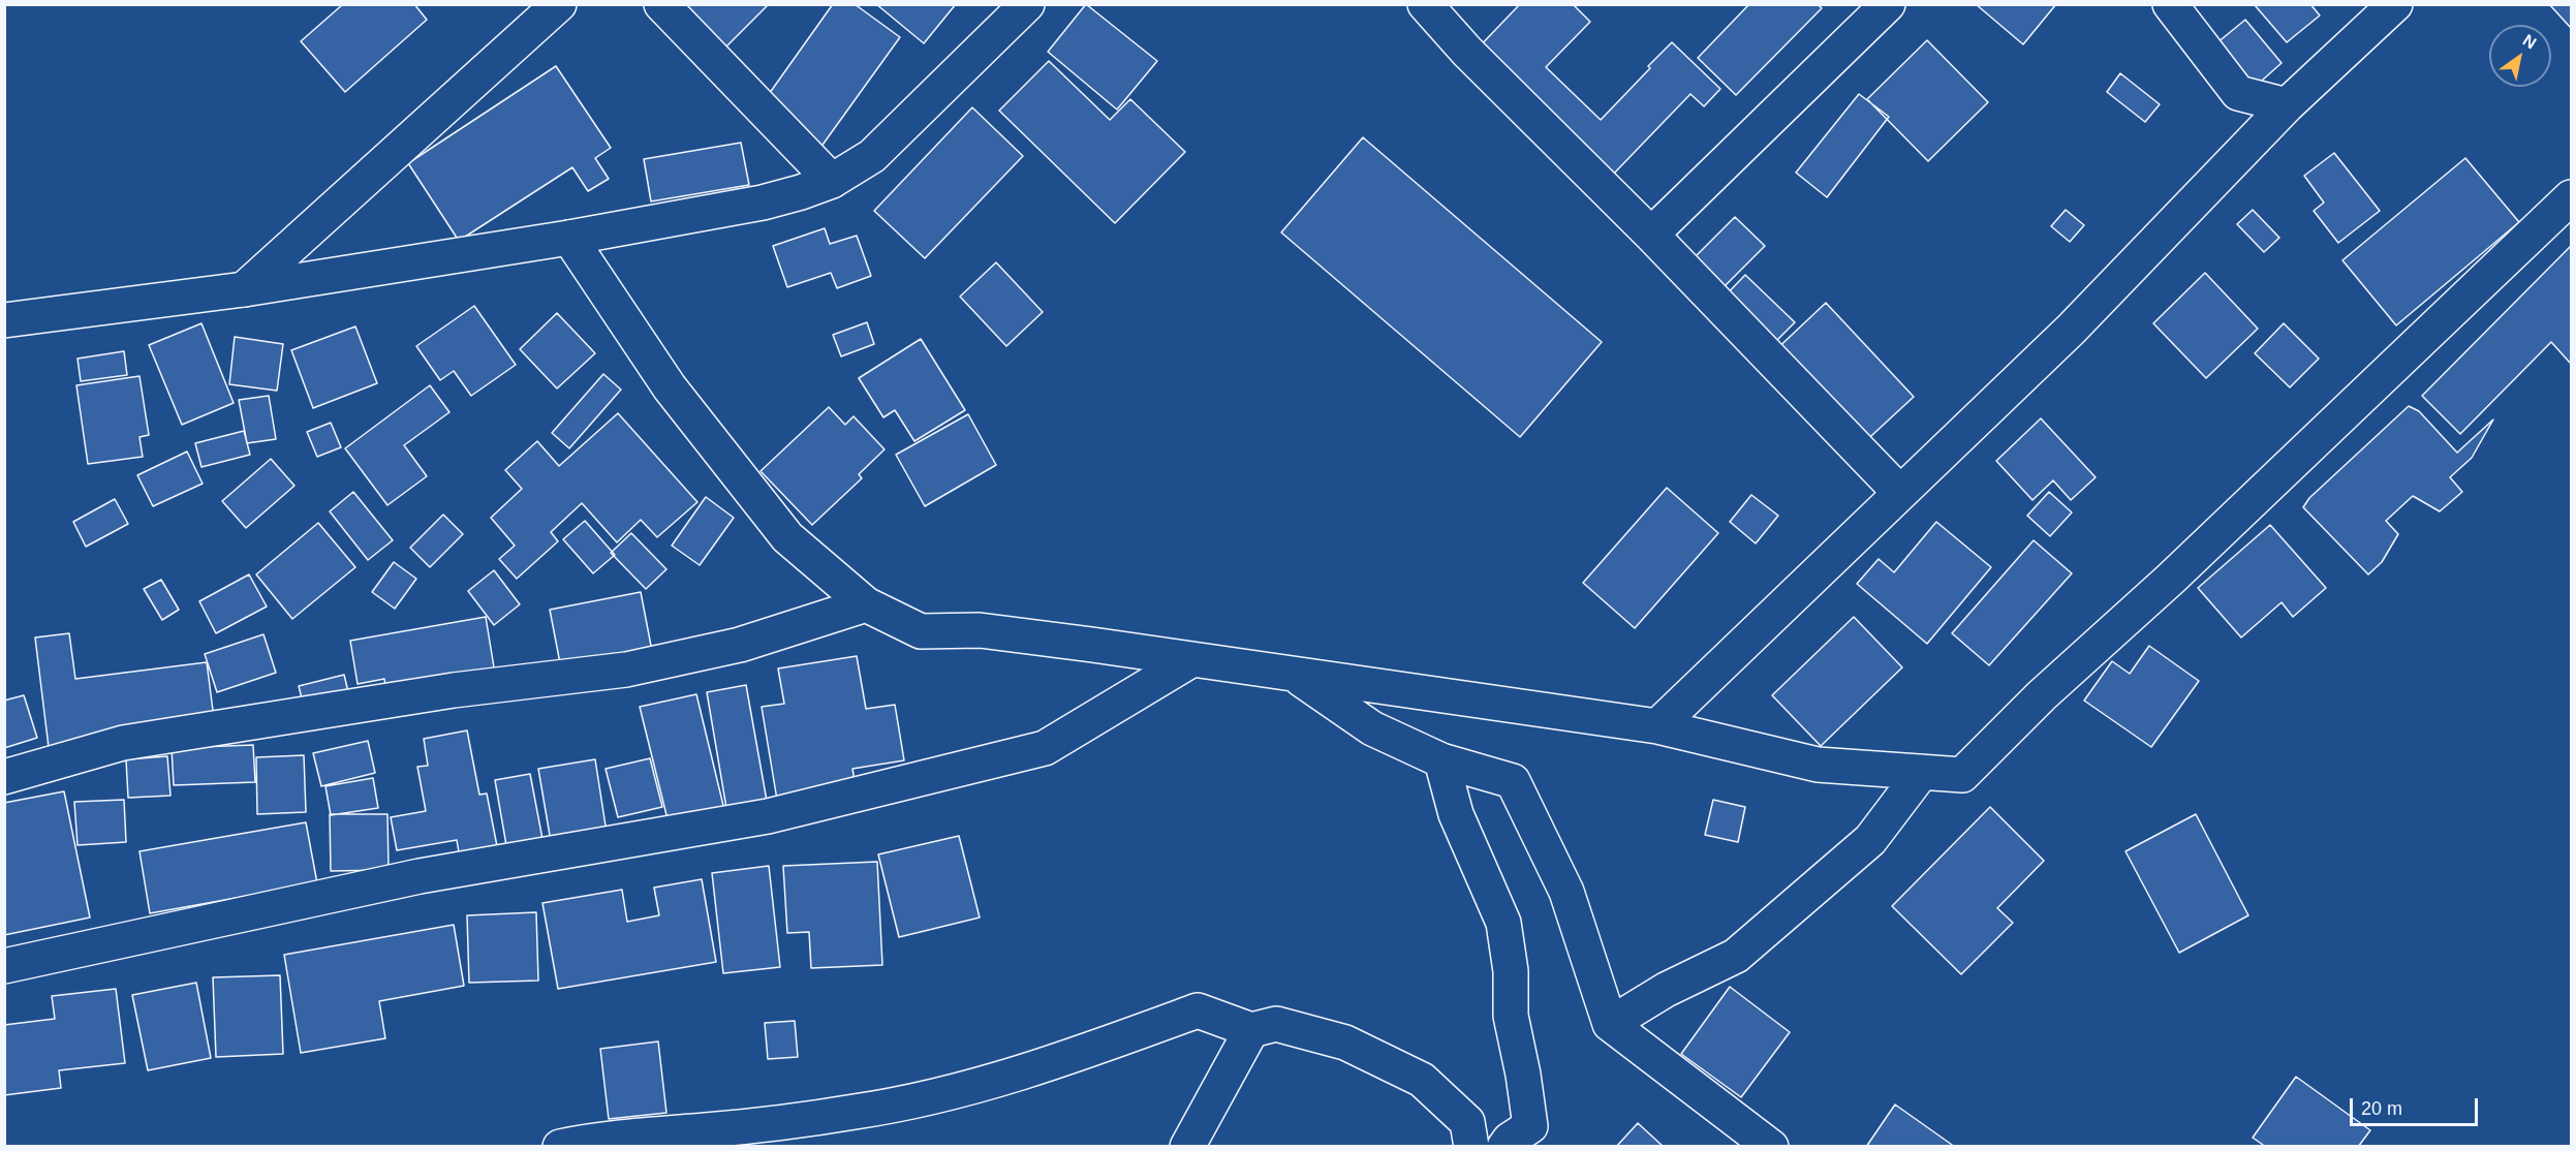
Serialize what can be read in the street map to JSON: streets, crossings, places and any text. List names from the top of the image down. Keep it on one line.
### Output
{"scale_bar":"20 m","north":"top right"}
